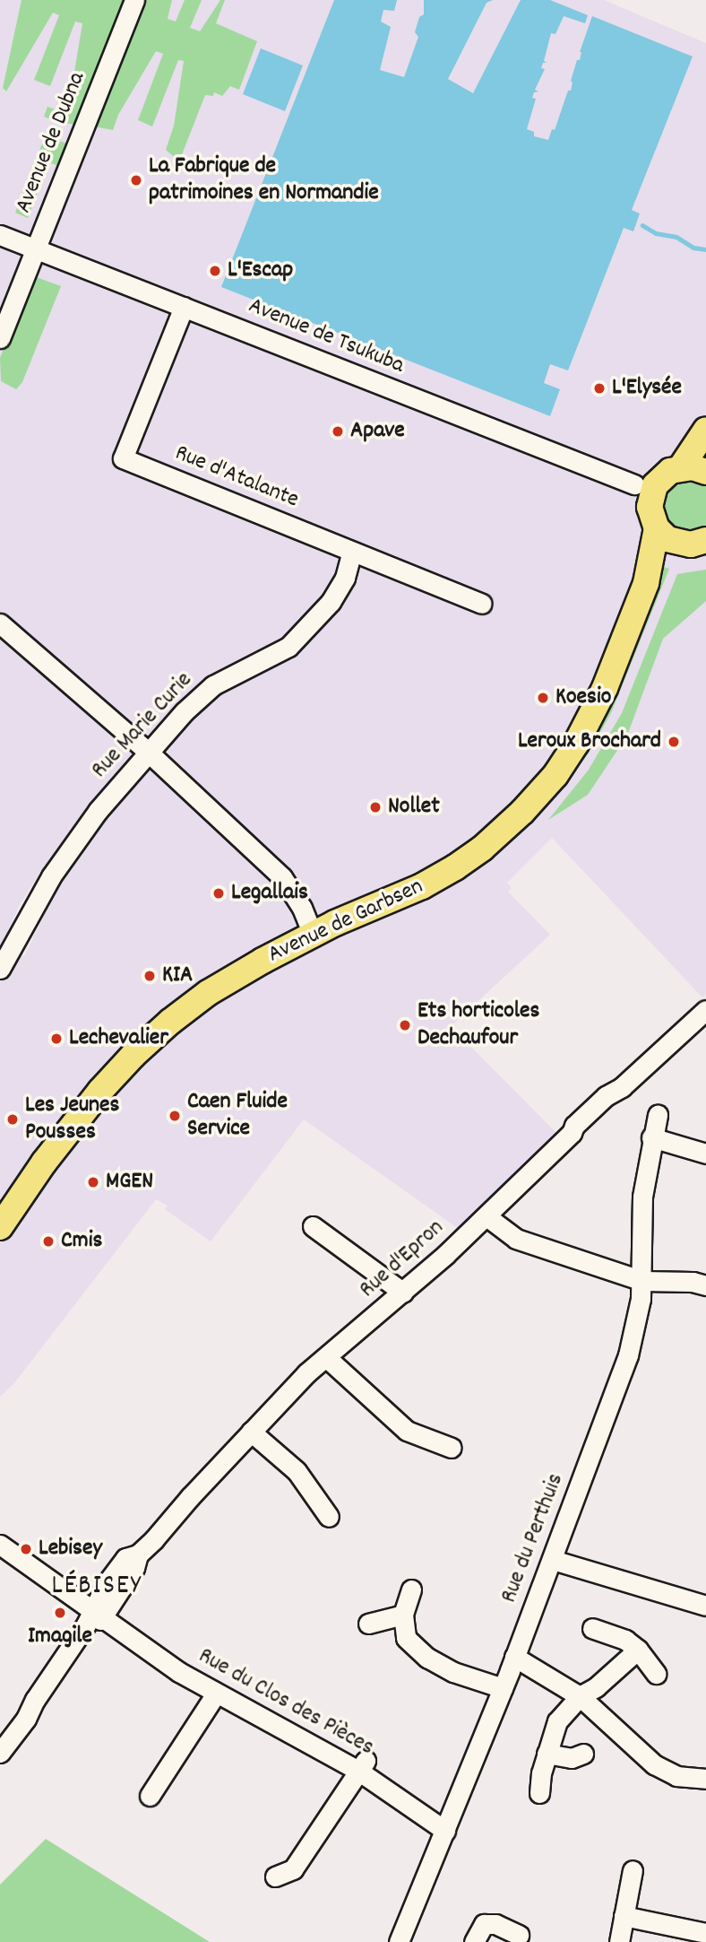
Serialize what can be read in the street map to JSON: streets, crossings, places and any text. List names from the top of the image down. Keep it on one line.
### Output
{"streets":{"main road":["Avenue de Garbsen"],"street":["Avenue de Dubna","Avenue de Tsukuba","Rue d'Atalante","Rue Marie Curie","Rue d'Epron","Rue du Perthuis","Rue du Clos des Pièces"]},"crossings":[["Avenue de Dubna","Avenue de Tsukuba"],["Avenue de Tsukuba","Rue d'Atalante"],["Rue d'Atalante","Rue Marie Curie"],["Rue d'Epron","Rue du Clos des Pièces"],["Rue du Perthuis","Rue du Clos des Pièces"]],"districts":["LÉBISEY"],"places":["La Fabrique de patrimoines en Normandie","L'Escap","L'Elysée","Apave","Koesio","Leroux Brochard","Nollet","Legallais","KIA","Ets horticoles Dechaufour","Lechevalier","Caen Fluide Service","Les Jeunes Pousses","MGEN","Cmis","Lebisey","Imagile"]}
